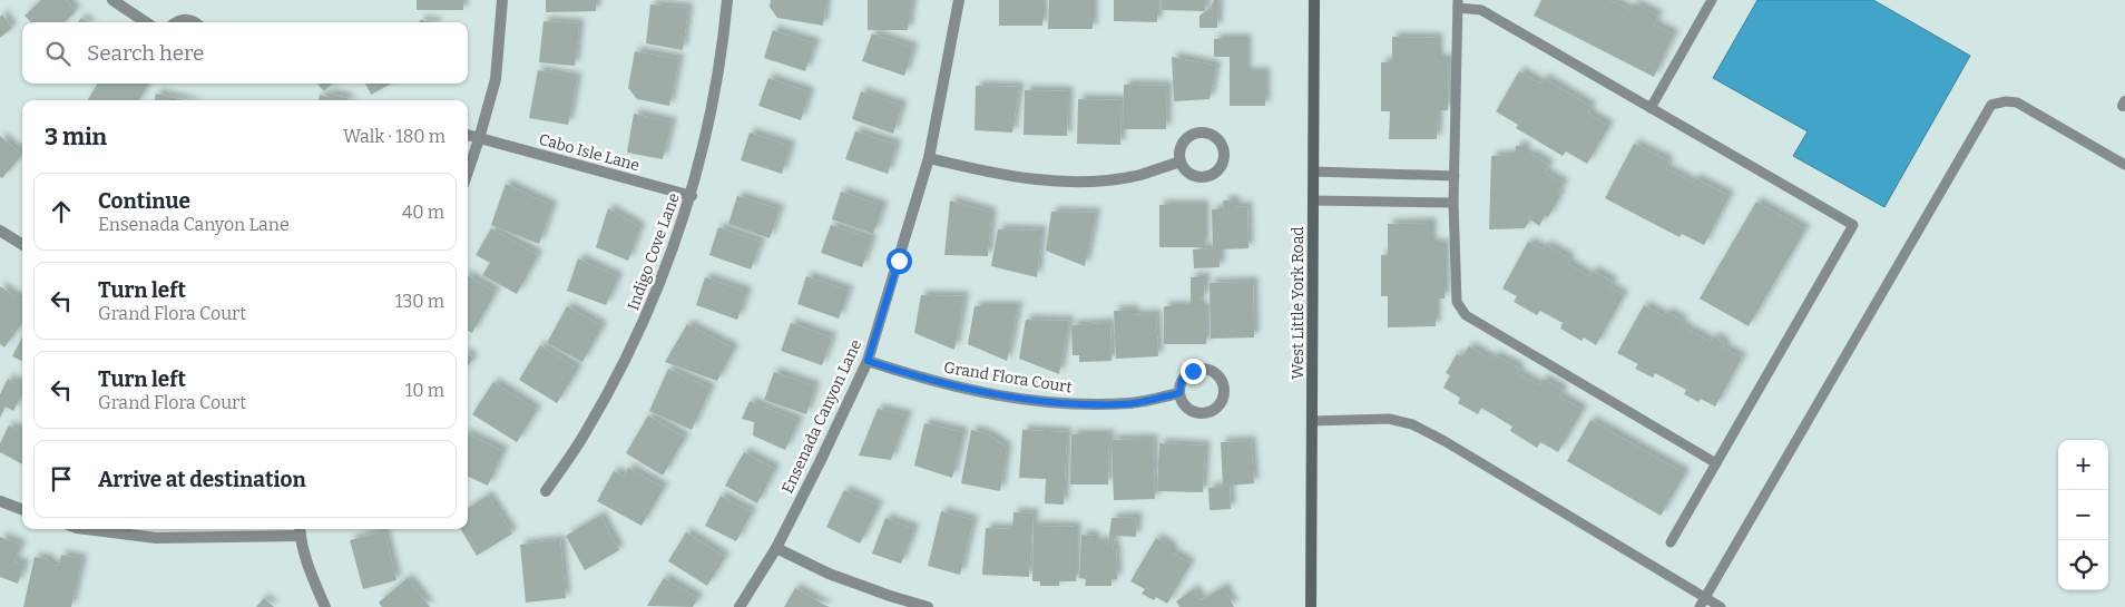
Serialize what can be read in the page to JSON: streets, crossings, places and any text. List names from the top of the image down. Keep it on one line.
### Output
{"streets":{"main road":["West Little York Road"],"street":["Cabo Isle Lane","Indigo Cove Lane","Grand Flora Court","Ensenada Canyon Lane"]},"crossings":[["Cabo Isle Lane","Indigo Cove Lane"],["Grand Flora Court","Ensenada Canyon Lane"]],"page":{"search":"Search here","heading":["3 min","Walk · 180 m"],"list":[["Continue","Ensenada Canyon Lane","40 m"],["Turn left","Grand Flora Court","130 m"],["Turn left","Grand Flora Court","10 m"],"Arrive at destination"],"map_buttons":["+","−"]}}
